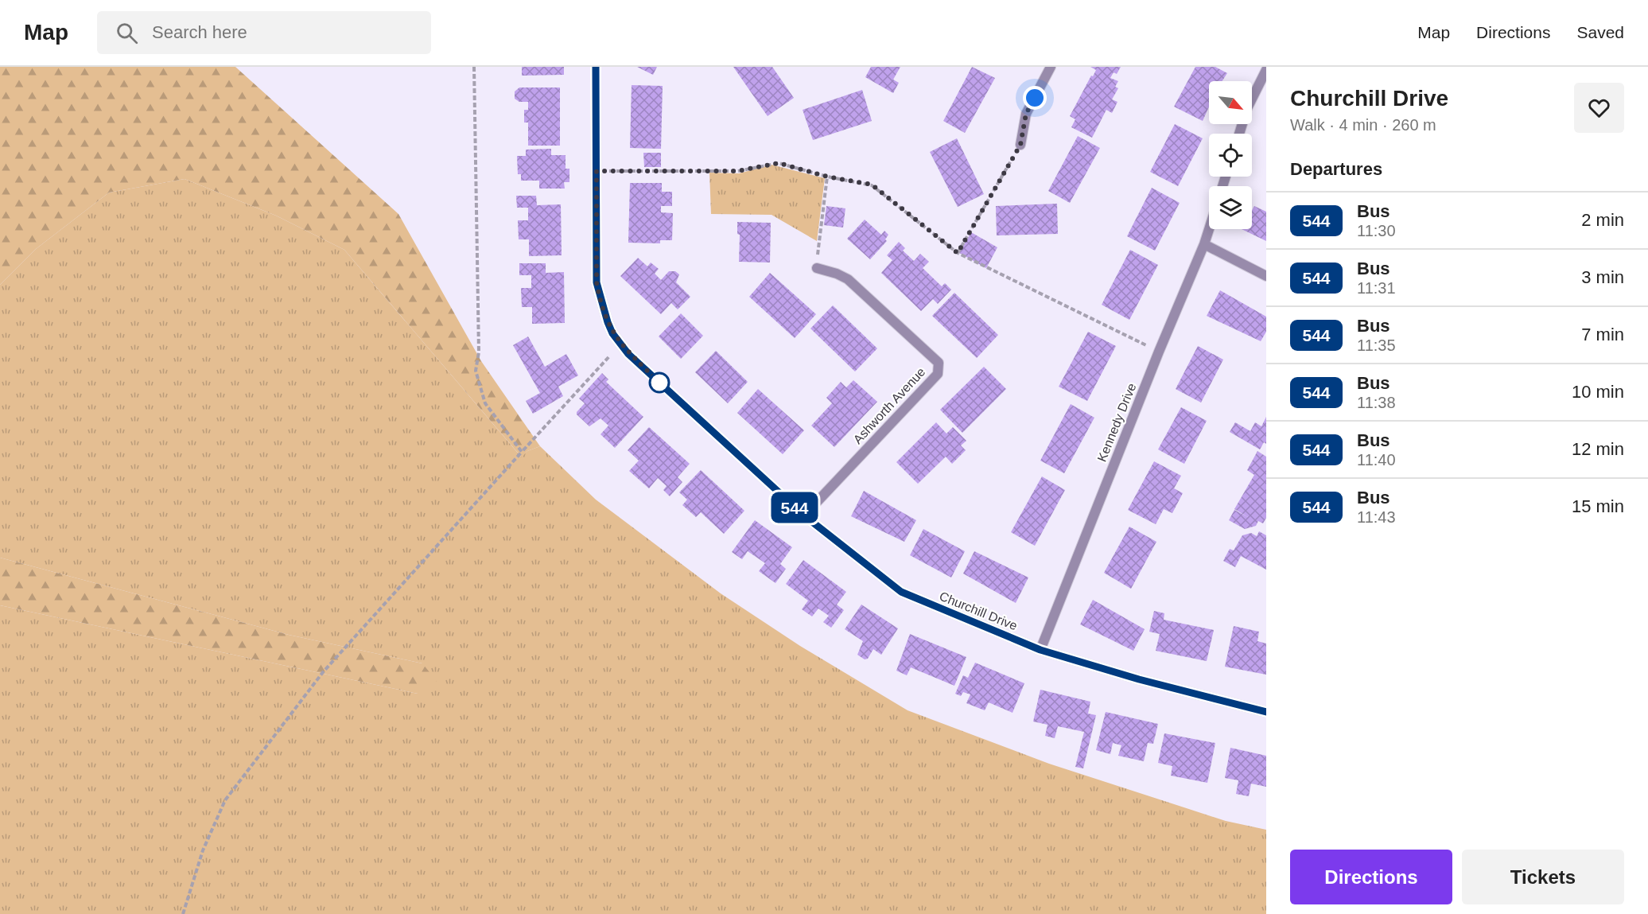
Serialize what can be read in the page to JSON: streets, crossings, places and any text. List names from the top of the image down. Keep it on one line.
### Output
{"streets":{"street":["Ashworth Avenue","Kennedy Drive","Churchill Drive"]},"crossings":[["Ashworth Avenue","Churchill Drive"],["Kennedy Drive","Churchill Drive"]],"lines":["bus line 544"],"north":"bottom right","page":{"header":"Map","search":"Search here","nav":["Map","Directions","Saved"],"on_map":"544","heading":[["Churchill Drive","Walk · 4 min · 260 m"],"Departures"],"list":[{"mark":"544","name":"Bus","note":"11:30","value":"2 min"},{"mark":"544","name":"Bus","note":"11:31","value":"3 min"},{"mark":"544","name":"Bus","note":"11:35","value":"7 min"},{"mark":"544","name":"Bus","note":"11:38","value":"10 min"},{"mark":"544","name":"Bus","note":"11:40","value":"12 min"},{"mark":"544","name":"Bus","note":"11:43","value":"15 min"}],"buttons":["Directions","Tickets"]}}
